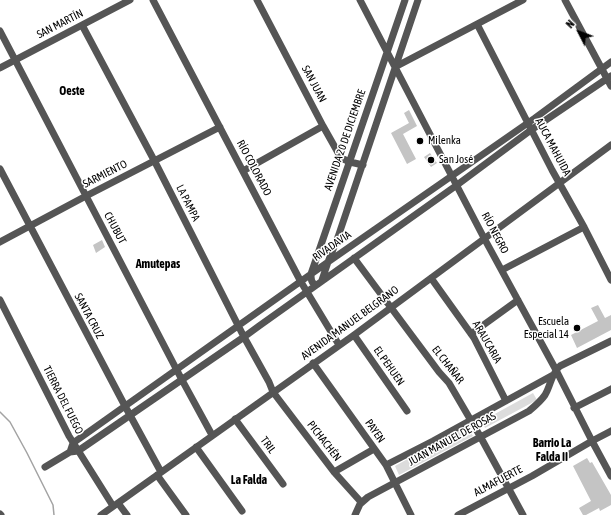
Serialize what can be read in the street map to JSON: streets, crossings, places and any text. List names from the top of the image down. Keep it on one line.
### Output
{"streets":{"street":["SAN MARTÍN","SAN JUAN","AVENIDA 20 DE DICIEMBRE","AUCA MAHUIDA","RÍO COLORADO","SARMIENTO","LA PAMPA","CHUBUT","RÍO NEGRO","RIVADAVIA","SANTA CRUZ","AVENIDA MANUEL BELGRANO","ARAUCARIA","EL CHAÑAR","EL PEHUEN","TIERRA DEL FUEGO","PAYEN","JUAN MANUEL DE ROSAS","PICHACHÉN","TRIL","ALMAFUERTE"]},"crossings":[["SAN MARTÍN","LA PAMPA"],["SAN MARTÍN","CHUBUT"],["SAN JUAN","AVENIDA 20 DE DICIEMBRE"],["AVENIDA 20 DE DICIEMBRE","RÍO NEGRO"],["AVENIDA 20 DE DICIEMBRE","RIVADAVIA"],["AUCA MAHUIDA","RIVADAVIA"],["AUCA MAHUIDA","AVENIDA MANUEL BELGRANO"],["RÍO COLORADO","SARMIENTO"],["RÍO COLORADO","RIVADAVIA"],["RÍO COLORADO","AVENIDA MANUEL BELGRANO"],["SARMIENTO","LA PAMPA"],["SARMIENTO","CHUBUT"],["SARMIENTO","SANTA CRUZ"],["LA PAMPA","RIVADAVIA"],["LA PAMPA","AVENIDA MANUEL BELGRANO"],["LA PAMPA","PICHACHÉN"],["CHUBUT","RIVADAVIA"],["CHUBUT","AVENIDA MANUEL BELGRANO"],["RÍO NEGRO","RIVADAVIA"],["RÍO NEGRO","AVENIDA MANUEL BELGRANO"],["RÍO NEGRO","JUAN MANUEL DE ROSAS"],["RÍO NEGRO","ALMAFUERTE"],["RIVADAVIA","SANTA CRUZ"],["RIVADAVIA","EL CHAÑAR"],["RIVADAVIA","TIERRA DEL FUEGO"],["SANTA CRUZ","AVENIDA MANUEL BELGRANO"],["AVENIDA MANUEL BELGRANO","ARAUCARIA"],["AVENIDA MANUEL BELGRANO","EL CHAÑAR"],["AVENIDA MANUEL BELGRANO","EL PEHUEN"],["AVENIDA MANUEL BELGRANO","TIERRA DEL FUEGO"],["AVENIDA MANUEL BELGRANO","PAYEN"],["AVENIDA MANUEL BELGRANO","PICHACHÉN"],["AVENIDA MANUEL BELGRANO","TRIL"],["ARAUCARIA","JUAN MANUEL DE ROSAS"],["EL CHAÑAR","JUAN MANUEL DE ROSAS"],["EL CHAÑAR","ALMAFUERTE"],["PAYEN","JUAN MANUEL DE ROSAS"],["JUAN MANUEL DE ROSAS","PICHACHÉN"]],"districts":["Oeste","Amutepas","Barrio La Falda II","La Falda"],"places":["Milenka","San José","Escuela Especial 14"],"north":"top left"}
